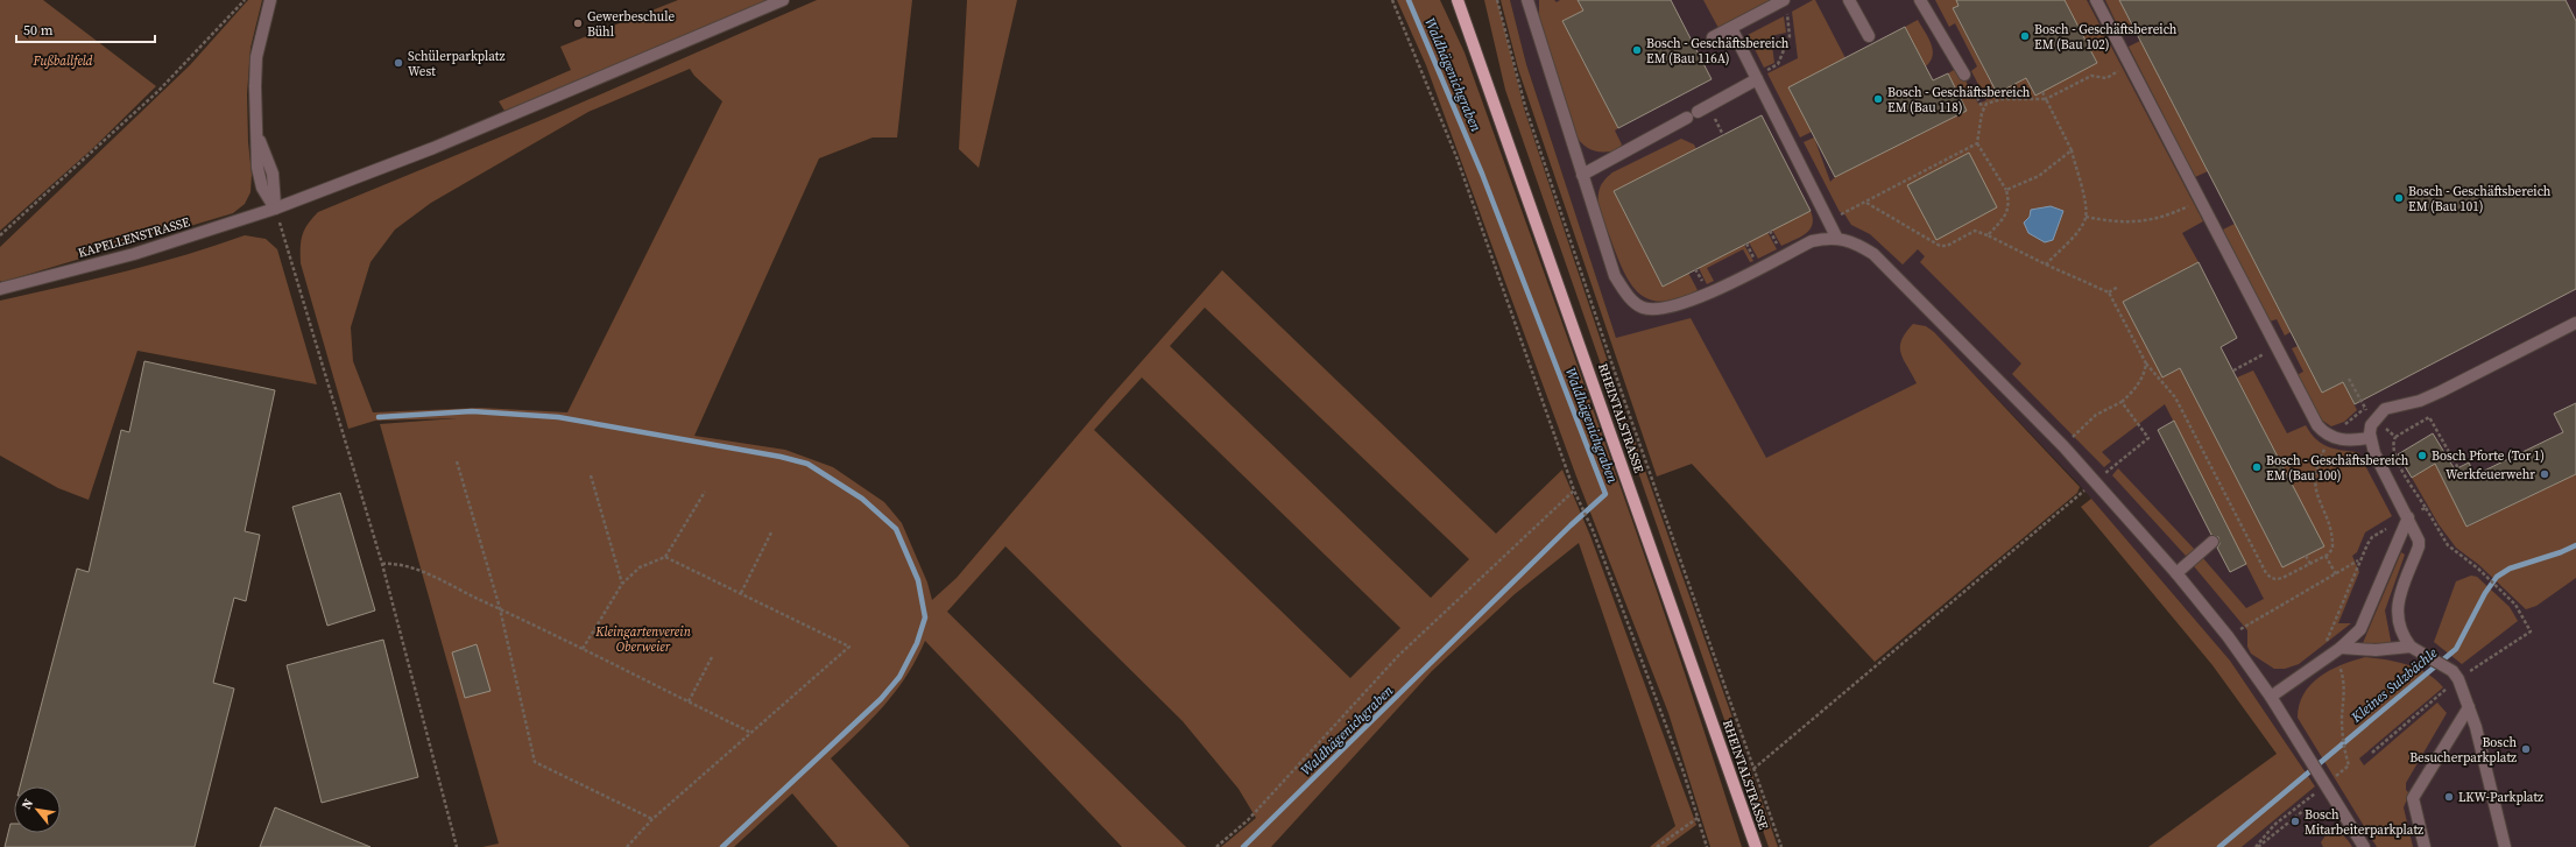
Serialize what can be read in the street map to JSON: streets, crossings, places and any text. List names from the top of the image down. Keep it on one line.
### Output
{"streets":{"main road":["RHEINTALSTRASSE"],"street":["KAPELLENSTRASSE"]},"water":["Waldhägenichgraben","Kleines Sulzbächle"],"parks":["Fußballfeld","Kleingartenverein Oberweier"],"places":["Gewerbeschule Bühl","Bosch - Geschäftsbereich EM (Bau 102)","Bosch - Geschäftsbereich EM (Bau 116A)","Schülerparkplatz West","Bosch - Geschäftsbereich EM (Bau 118)","Bosch - Geschäftsbereich EM (Bau 101)","Bosch Pforte (Tor 1)","Bosch - Geschäftsbereich EM (Bau 100)","Werkfeuerwehr","Bosch Besucherparkplatz","LKW-Parkplatz","Bosch Mitarbeiterparkplatz"],"scale_bar":"50 m","north":"top left"}
